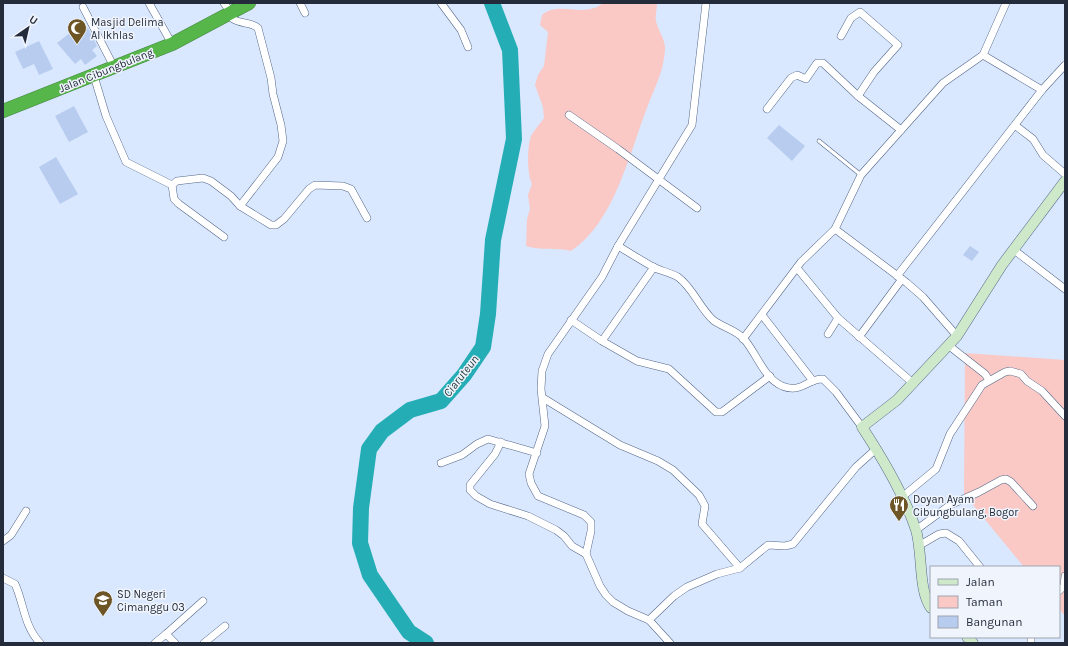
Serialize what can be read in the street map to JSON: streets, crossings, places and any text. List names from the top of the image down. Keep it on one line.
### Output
{"streets":{"highway":["Jalan Cibungbulang"]},"water":["Ciaruteun"],"places":{"mosque":["Masjid Delima Al Ikhlas"],"restaurant":["Doyan Ayam Cibungbulang, Bogor"],"school or university":["SD Negeri Cimanggu 03"]},"legend":["Jalan","Taman","Bangunan"],"north":"top right"}
